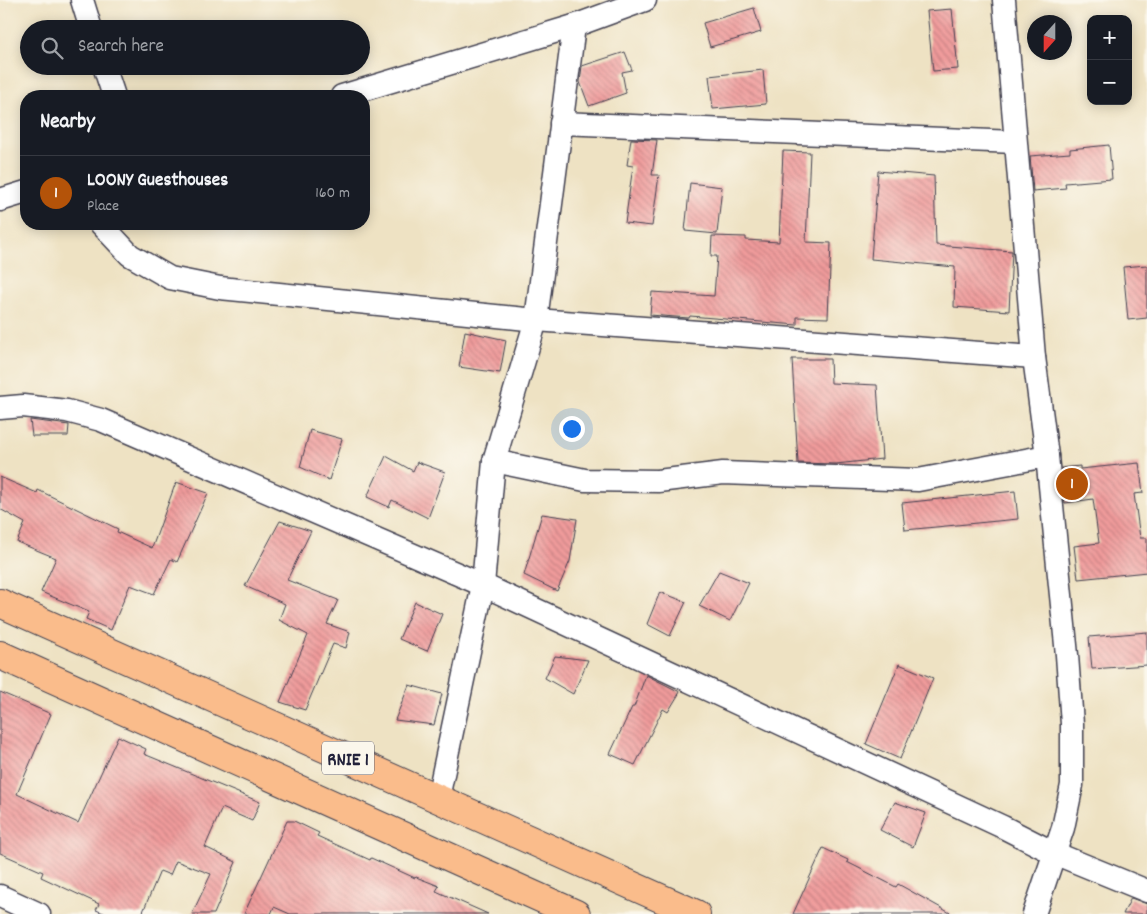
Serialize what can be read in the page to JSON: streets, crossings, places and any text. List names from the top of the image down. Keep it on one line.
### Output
{"streets":{"highway":["RNIE 1"]},"north":"bottom","page":{"map_buttons":["+","−"],"search":"Search here","heading":"Nearby","list":[{"mark":"1","name":"LOONY Guesthouses","note":"Place","value":"160 m"}],"pins":"1"}}
